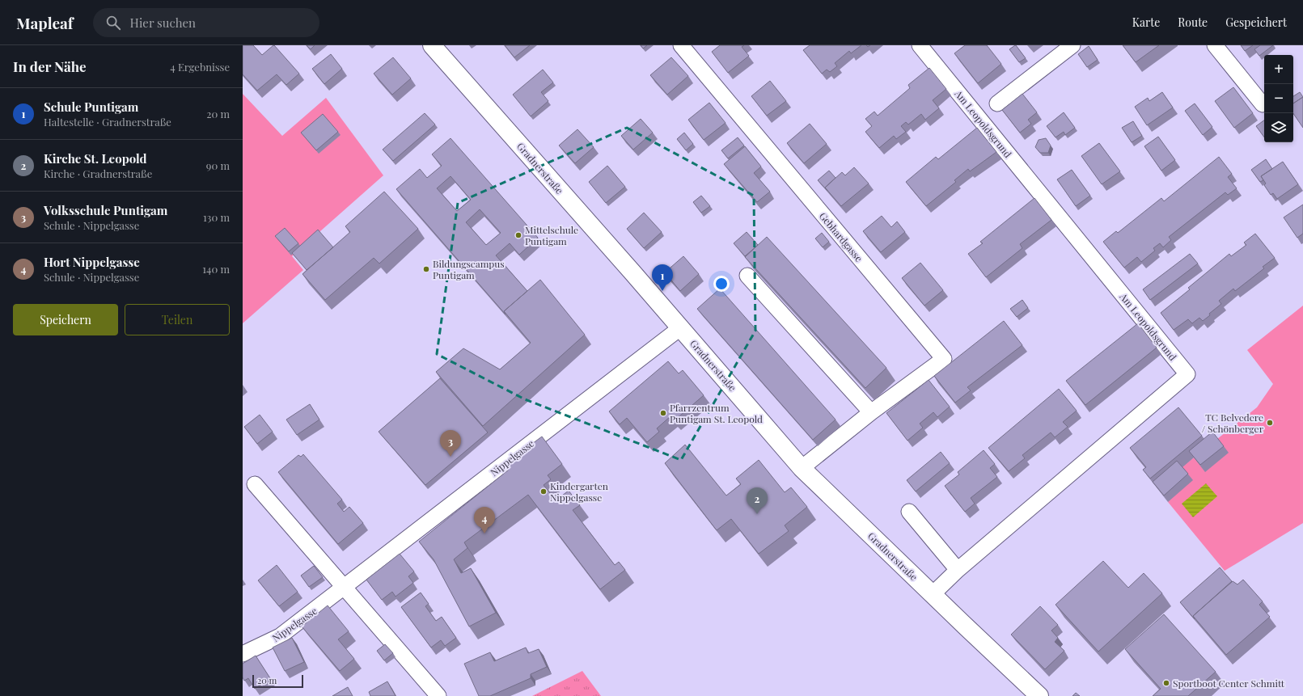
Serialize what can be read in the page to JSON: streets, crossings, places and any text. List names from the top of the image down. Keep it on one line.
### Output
{"streets":{"main road":["Gradnerstraße"],"street":["Am Leopoldsgrund","Gebhardgasse","Nippelgasse"]},"crossings":[["Am Leopoldsgrund","Gradnerstraße"],["Gradnerstraße","Gebhardgasse"],["Gradnerstraße","Nippelgasse"]],"places":["Mittelschule Puntigam","Bildungscampus Puntigam","Pfarrzentrum Puntigam St. Leopold","TC Belvedere / Schönberger","Kindergarten Nippelgasse","Sportboot Center Schmitt"],"scale_bar":"20 m","page":{"header":"Mapleaf","search":"Hier suchen","nav":["Karte","Route","Gespeichert"],"heading":["In der Nähe","4 Ergebnisse"],"map_buttons":["+","−"],"list":[{"mark":"1","name":"Schule Puntigam","note":"Haltestelle · Gradnerstraße","value":"20 m"},{"mark":"2","name":"Kirche St. Leopold","note":"Kirche · Gradnerstraße","value":"90 m"},{"mark":"3","name":"Volksschule Puntigam","note":"Schule · Nippelgasse","value":"130 m"},{"mark":"4","name":"Hort Nippelgasse","note":"Schule · Nippelgasse","value":"140 m"}],"pins":["1","3","2","4"],"buttons":["Speichern","Teilen"],"scale":"20 m"}}
